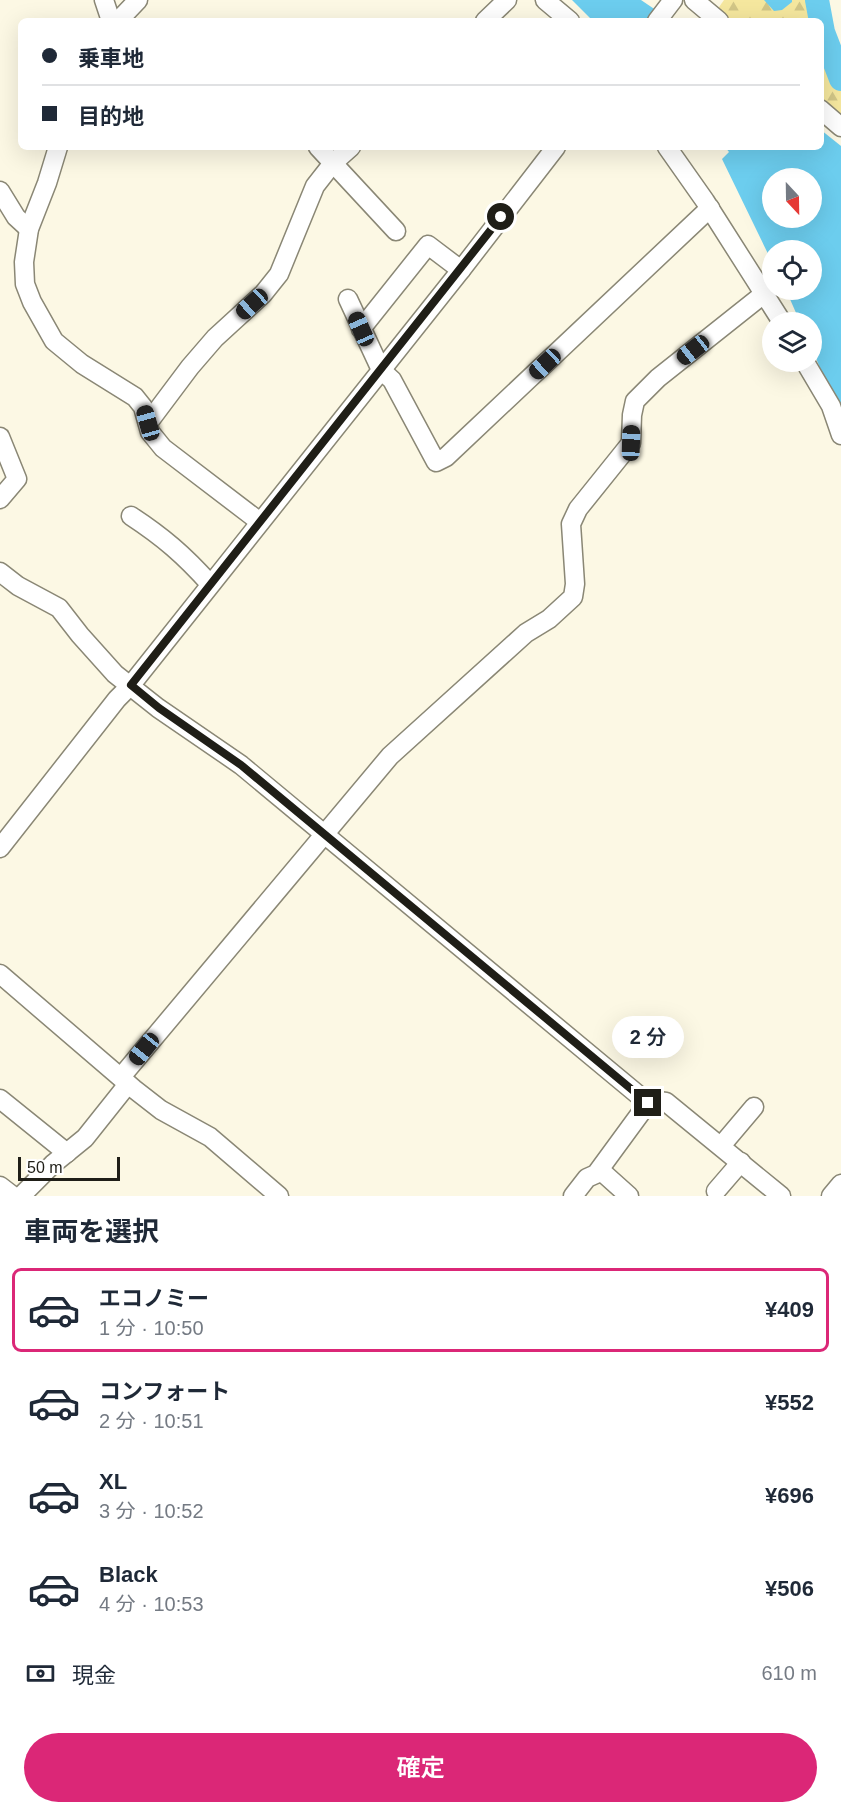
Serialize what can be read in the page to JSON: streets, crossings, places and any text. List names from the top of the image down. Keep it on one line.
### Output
{"scale_bar":"50 m","north":"bottom","page":{"banner":["乗車地","目的地"],"bubble":"2 分","scale":"50 m","heading":"車両を選択","list":[{"name":"エコノミー","note":"1 分 · 10:50","value":"¥409"},{"name":"コンフォート","note":"2 分 · 10:51","value":"¥552"},{"name":"XL","note":"3 分 · 10:52","value":"¥696"},{"name":"Black","note":"4 分 · 10:53","value":"¥506"}],"pay":["現金","610 m"],"buttons":"確定"}}
